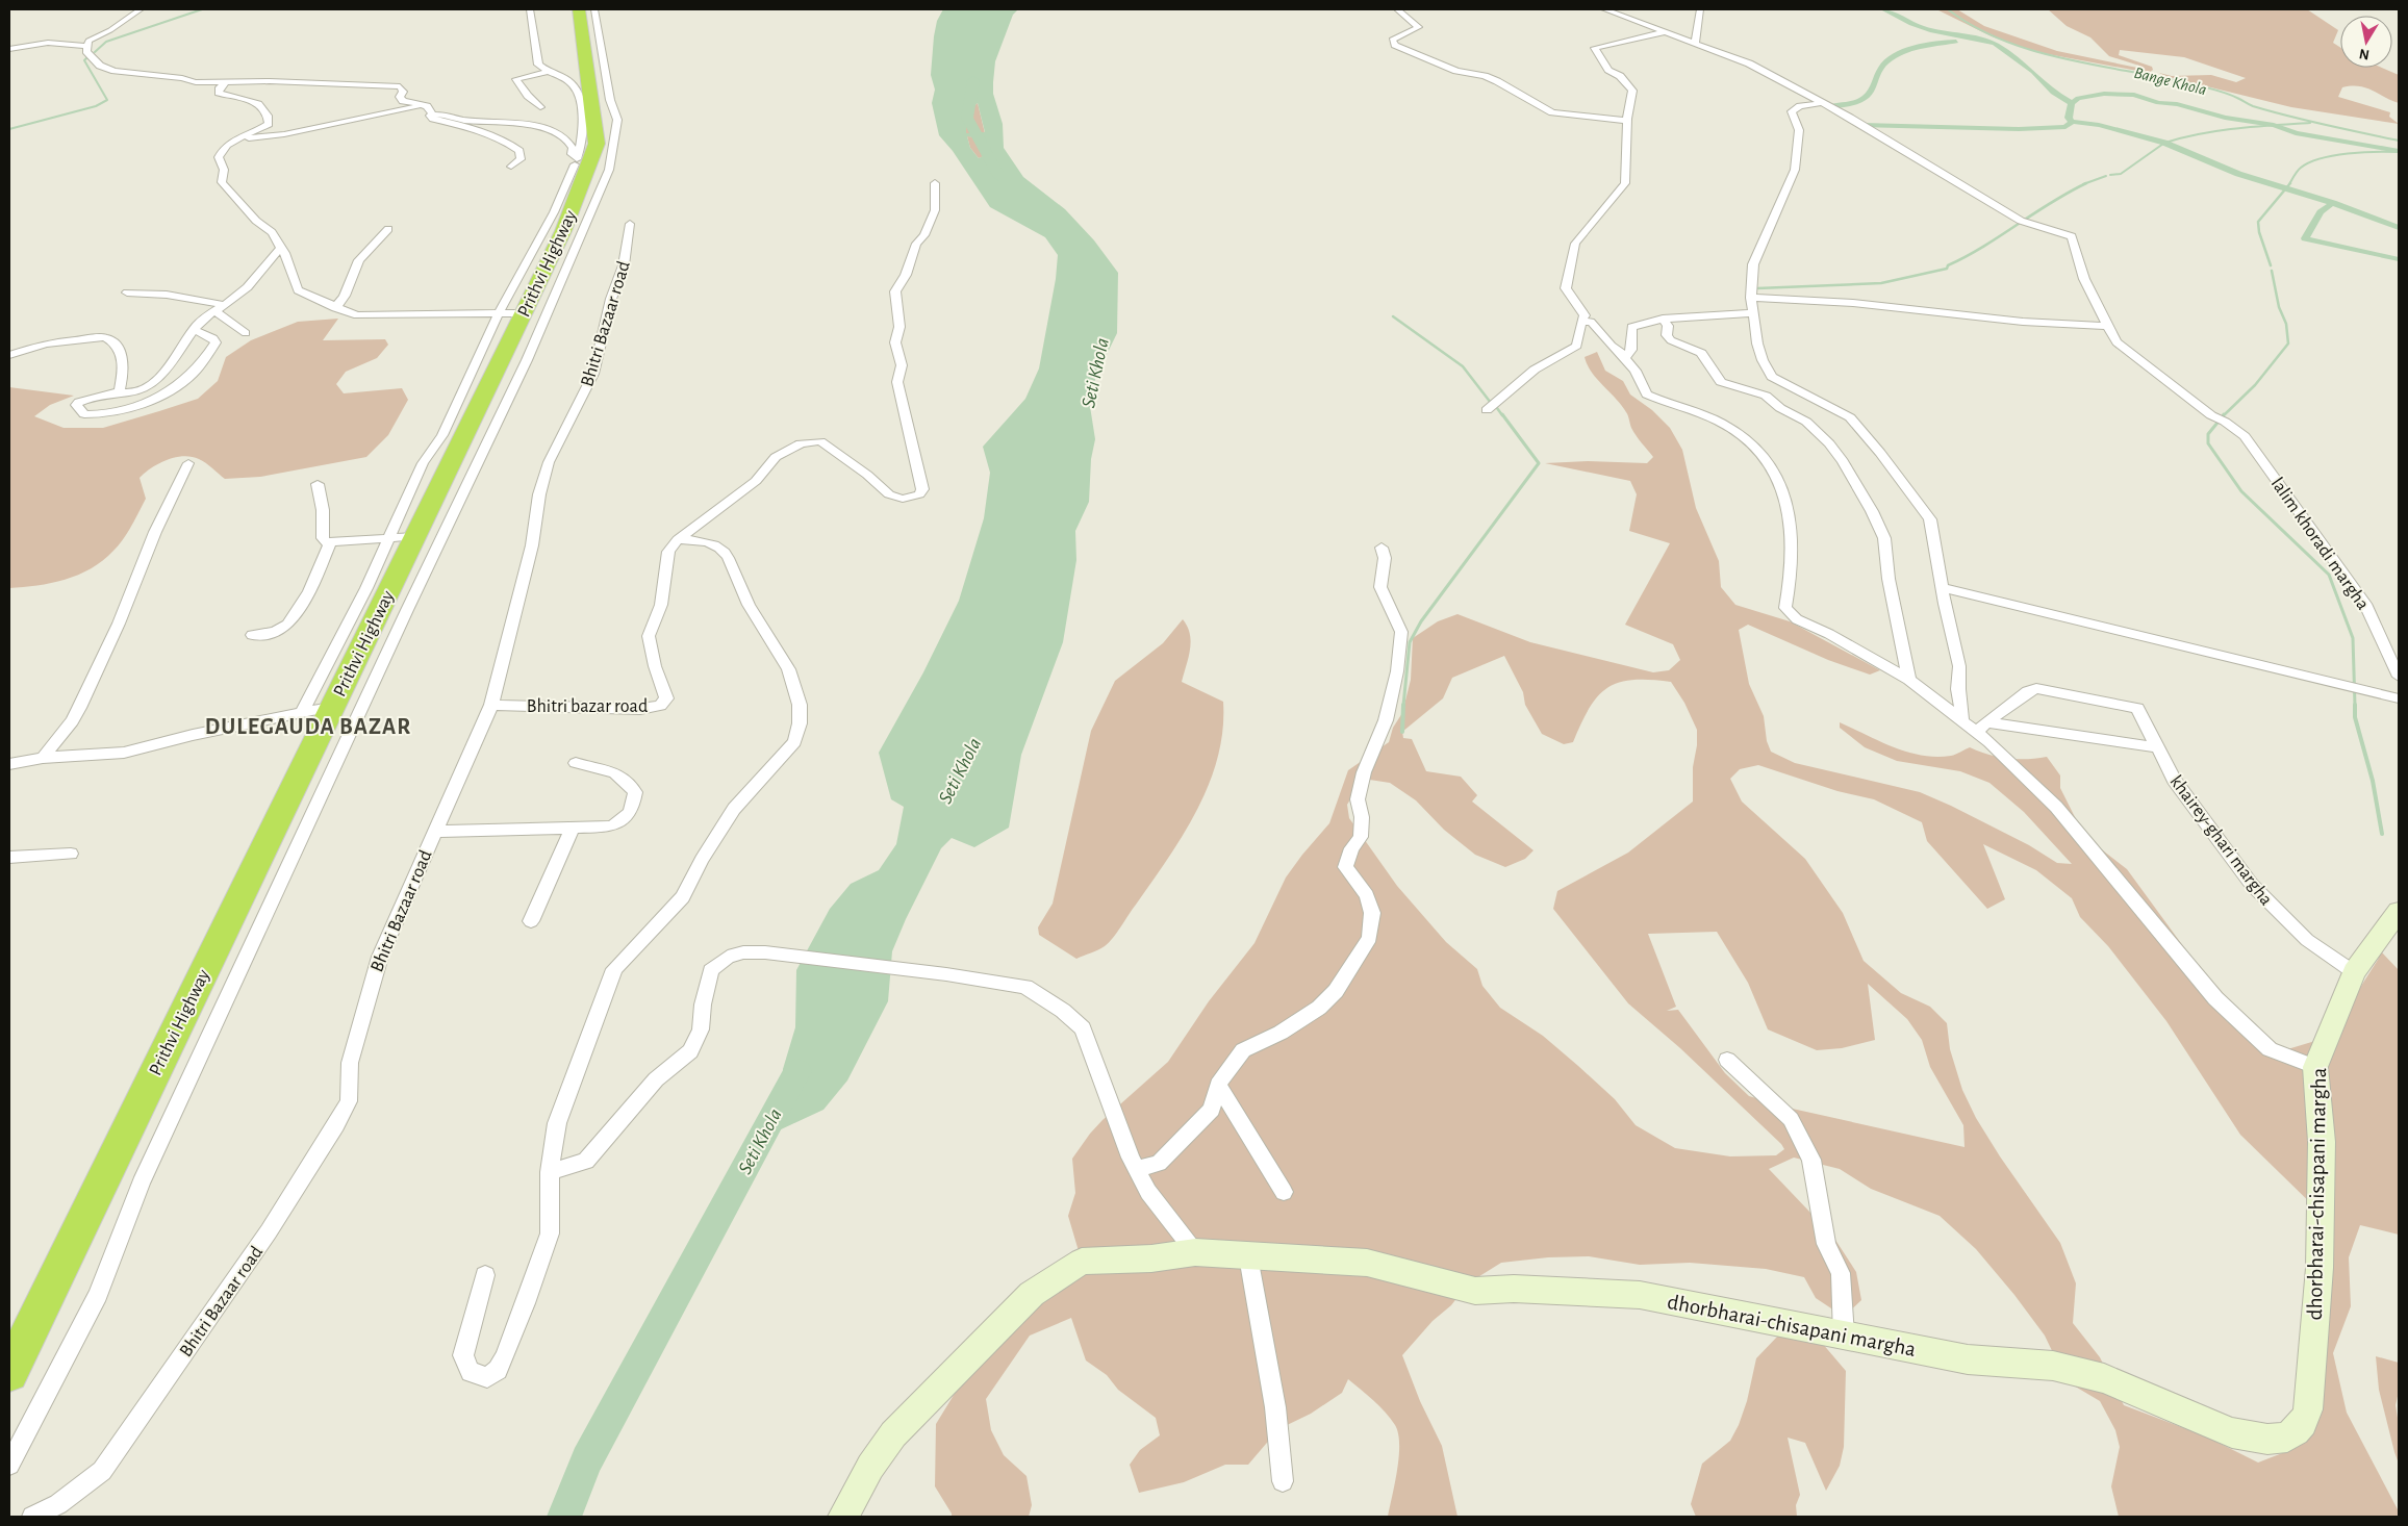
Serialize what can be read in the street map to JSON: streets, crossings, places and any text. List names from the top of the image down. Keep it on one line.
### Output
{"streets":{"highway":["Prithvi Highway"],"street":["Bhitri Bazaar road","lalim khoradi margha","Bhitri bazar road","khairey-ghari margha","dhorbharai-chisapani margha"]},"crossings":[["Bhitri Bazaar road","Bhitri bazar road"],["khairey-ghari margha","dhorbharai-chisapani margha"]],"districts":["DULEGAUDA BAZAR"],"water":["Bange Khola","Seti Khola"],"north":"bottom"}
